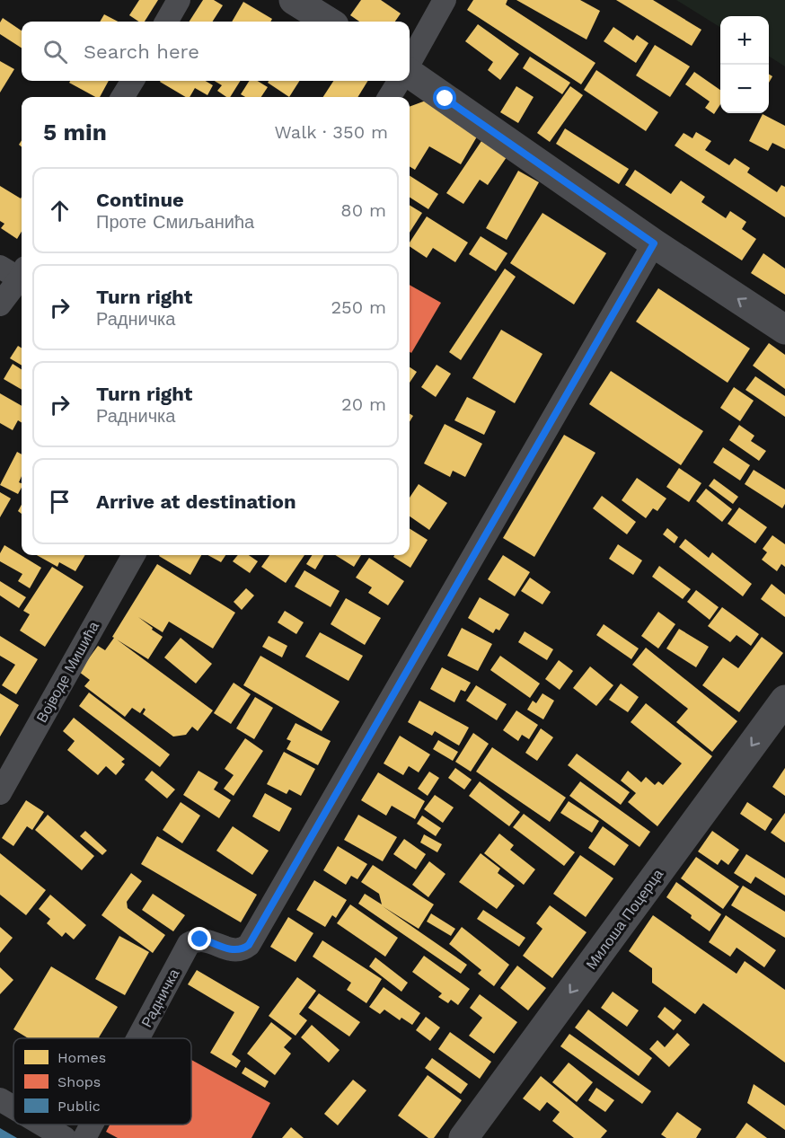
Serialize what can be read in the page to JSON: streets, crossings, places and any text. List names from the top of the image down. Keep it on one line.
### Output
{"streets":{"street":["Војводе Мишића","Милоша Поцерца","Радничка"]},"one_way":["Милоша Поцерца"],"legend":["Homes","Shops","Public"],"page":{"map_buttons":["+","−"],"search":"Search here","heading":["5 min","Walk · 350 m"],"list":[["Continue","Проте Смиљанића","80 m"],["Turn right","Радничка","250 m"],["Turn right","Радничка","20 m"],"Arrive at destination"]}}
